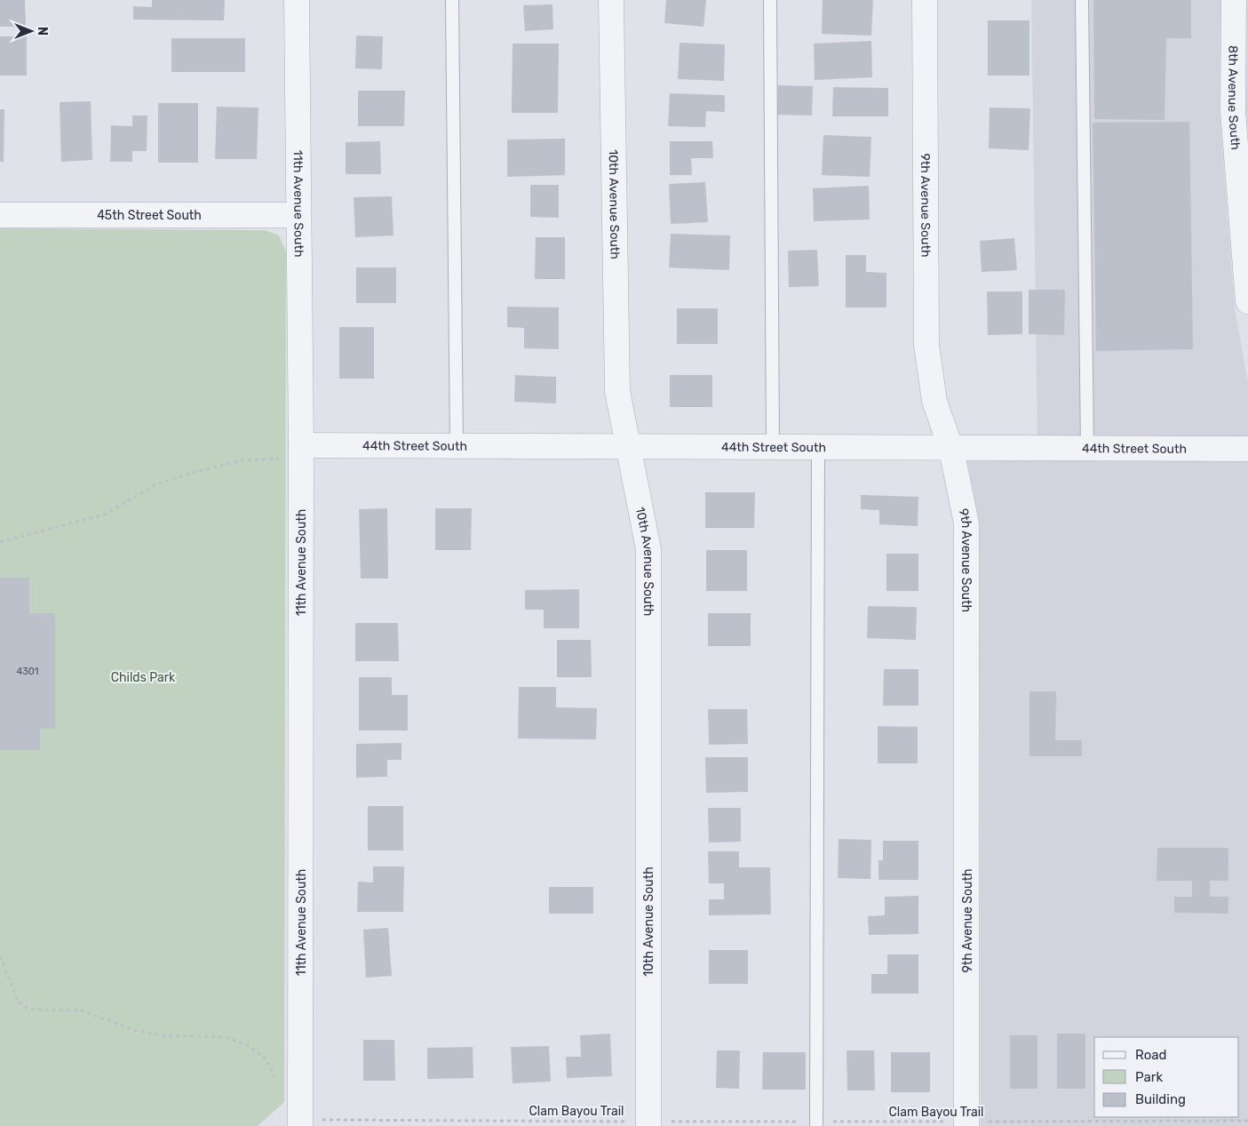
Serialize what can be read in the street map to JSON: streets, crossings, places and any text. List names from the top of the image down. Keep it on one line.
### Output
{"streets":{"street":["8th Avenue South","11th Avenue South","10th Avenue South","9th Avenue South","45th Street South","44th Street South"],"path":["Clam Bayou Trail"]},"crossings":[["11th Avenue South","45th Street South"],["11th Avenue South","44th Street South"],["11th Avenue South","Clam Bayou Trail"],["10th Avenue South","44th Street South"],["10th Avenue South","Clam Bayou Trail"],["9th Avenue South","44th Street South"],["9th Avenue South","Clam Bayou Trail"]],"parks":["Childs Park"],"house_numbers":["4301"],"legend":["Road","Park","Building"],"north":"right"}
